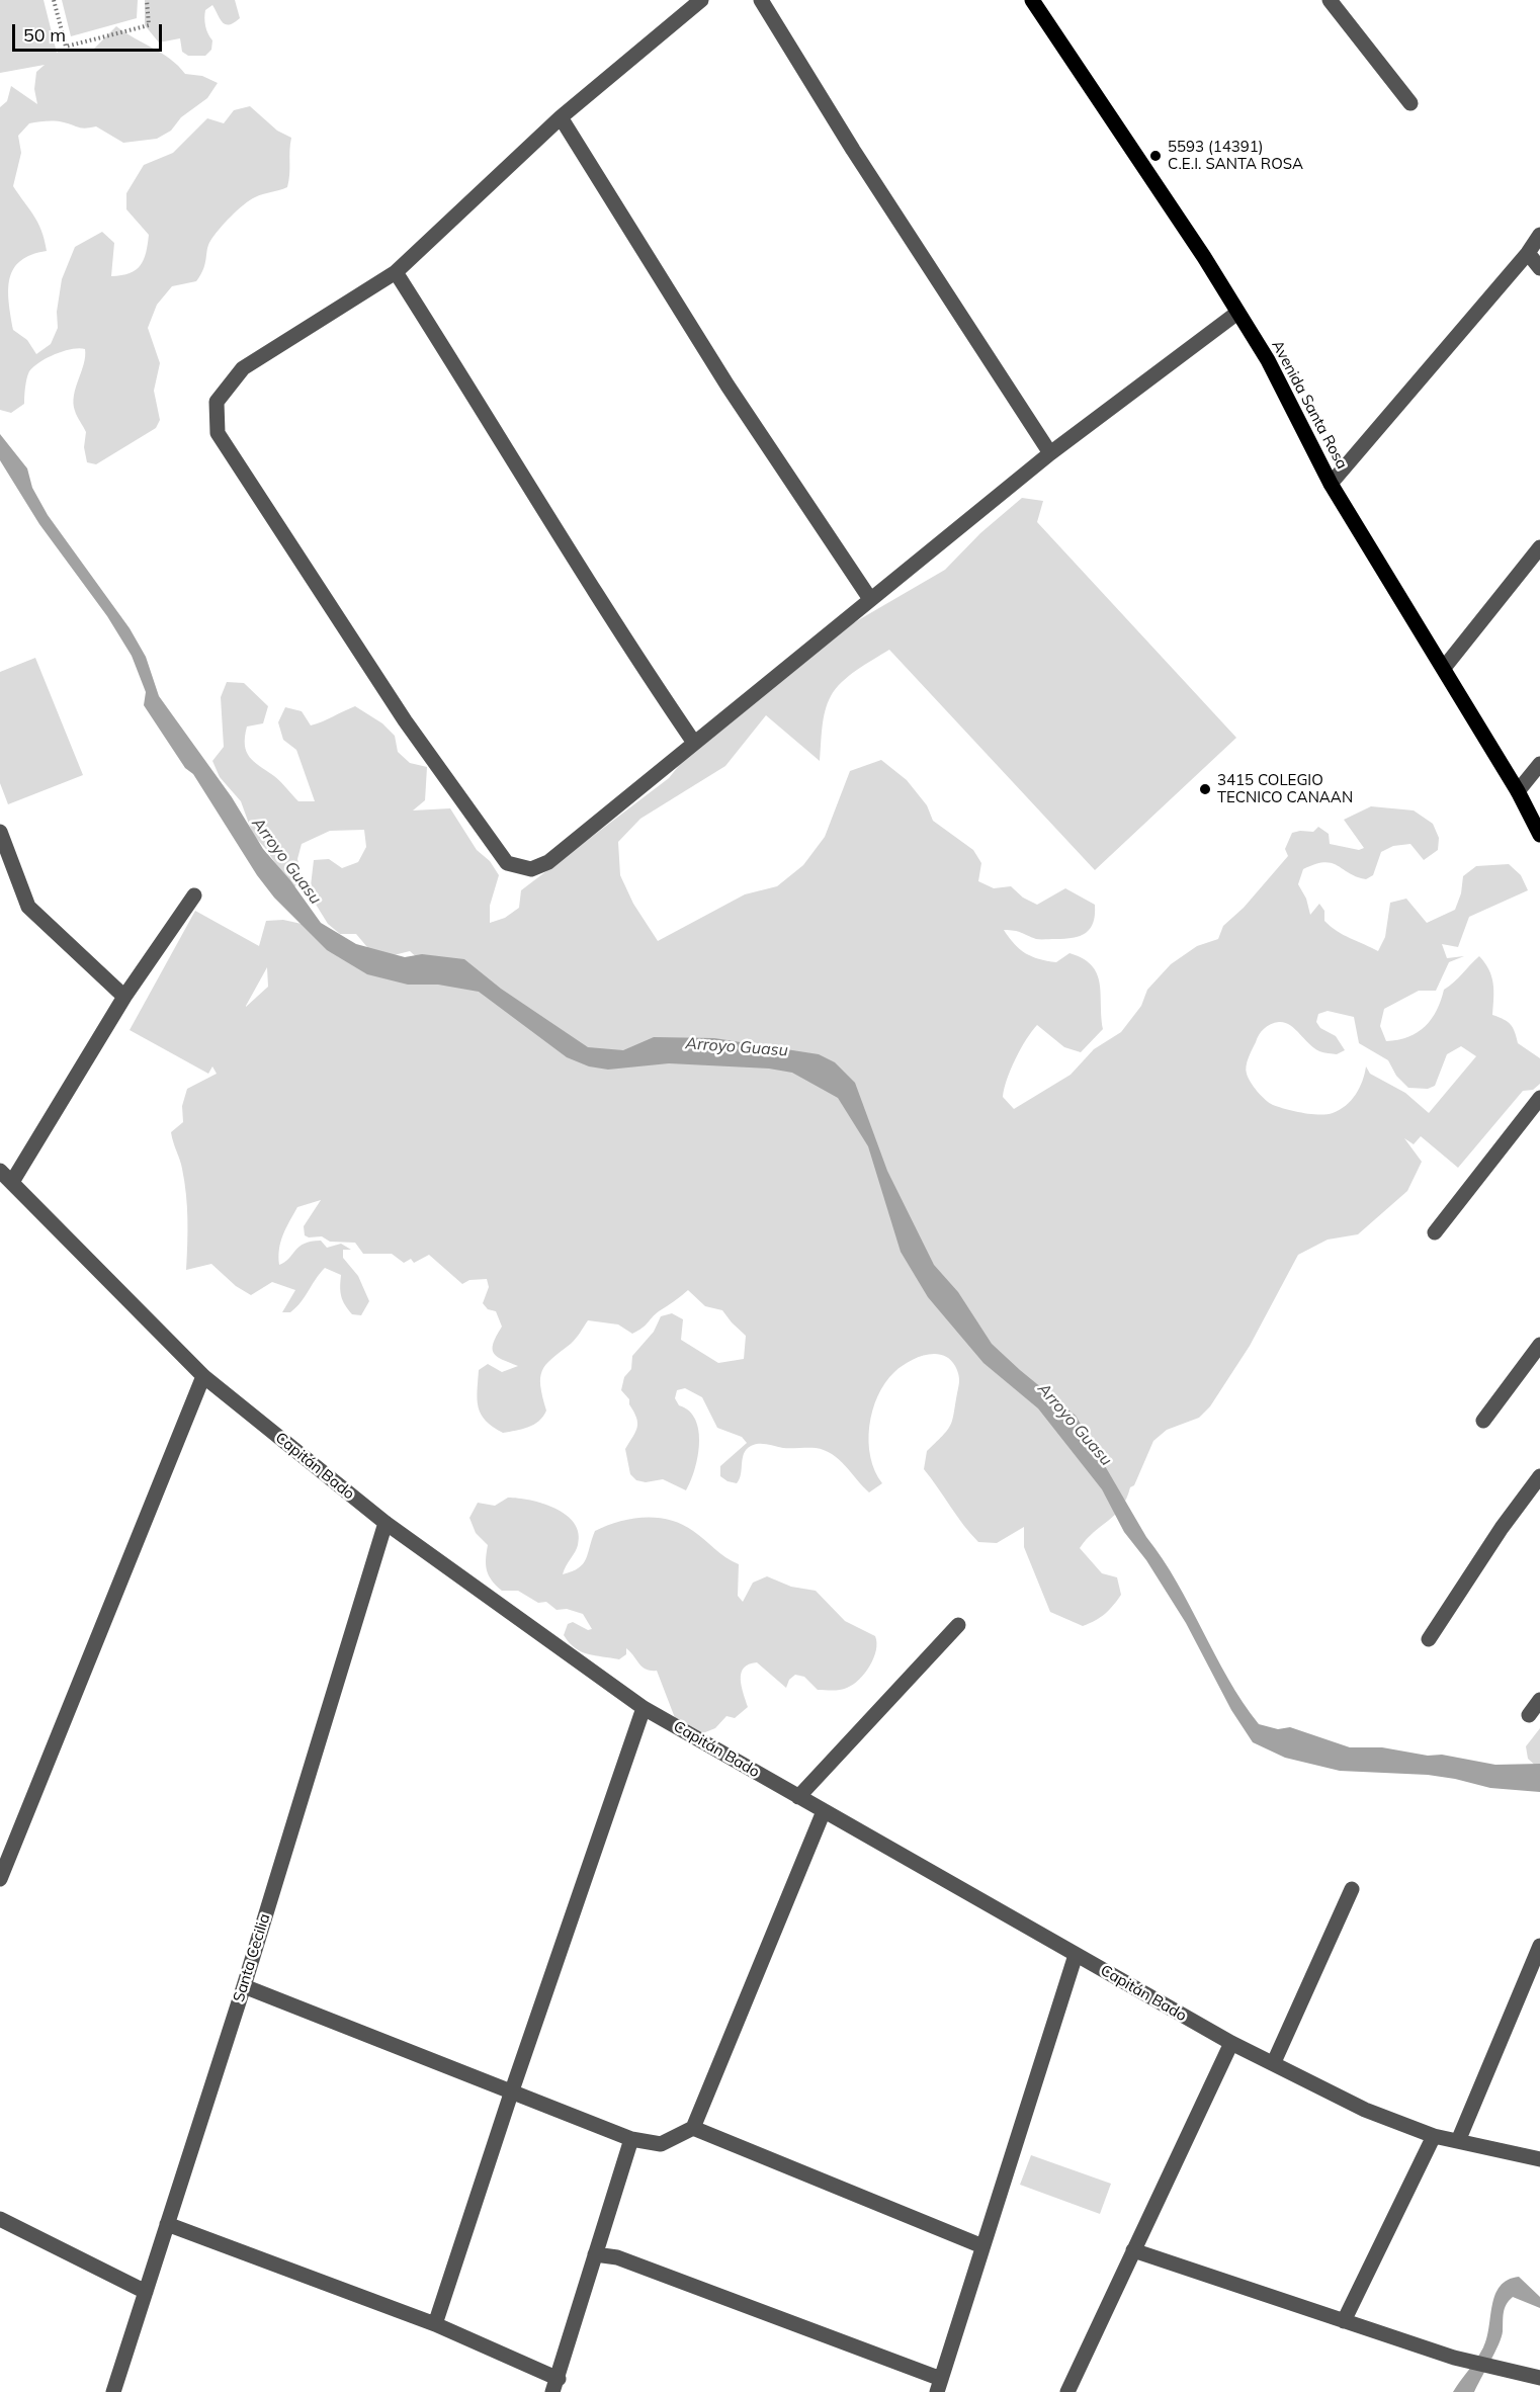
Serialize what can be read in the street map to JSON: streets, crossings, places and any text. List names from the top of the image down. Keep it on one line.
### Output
{"streets":{"main road":["Avenida Santa Rosa"],"street":["Capitán Bado","Santa Cecilia"]},"crossings":[["Capitán Bado","Santa Cecilia"]],"water":["Arroyo Guasu"],"places":["5593 (14391) C.E.I. SANTA ROSA","3415 COLEGIO TECNICO CANAAN"],"scale_bar":"50 m"}
